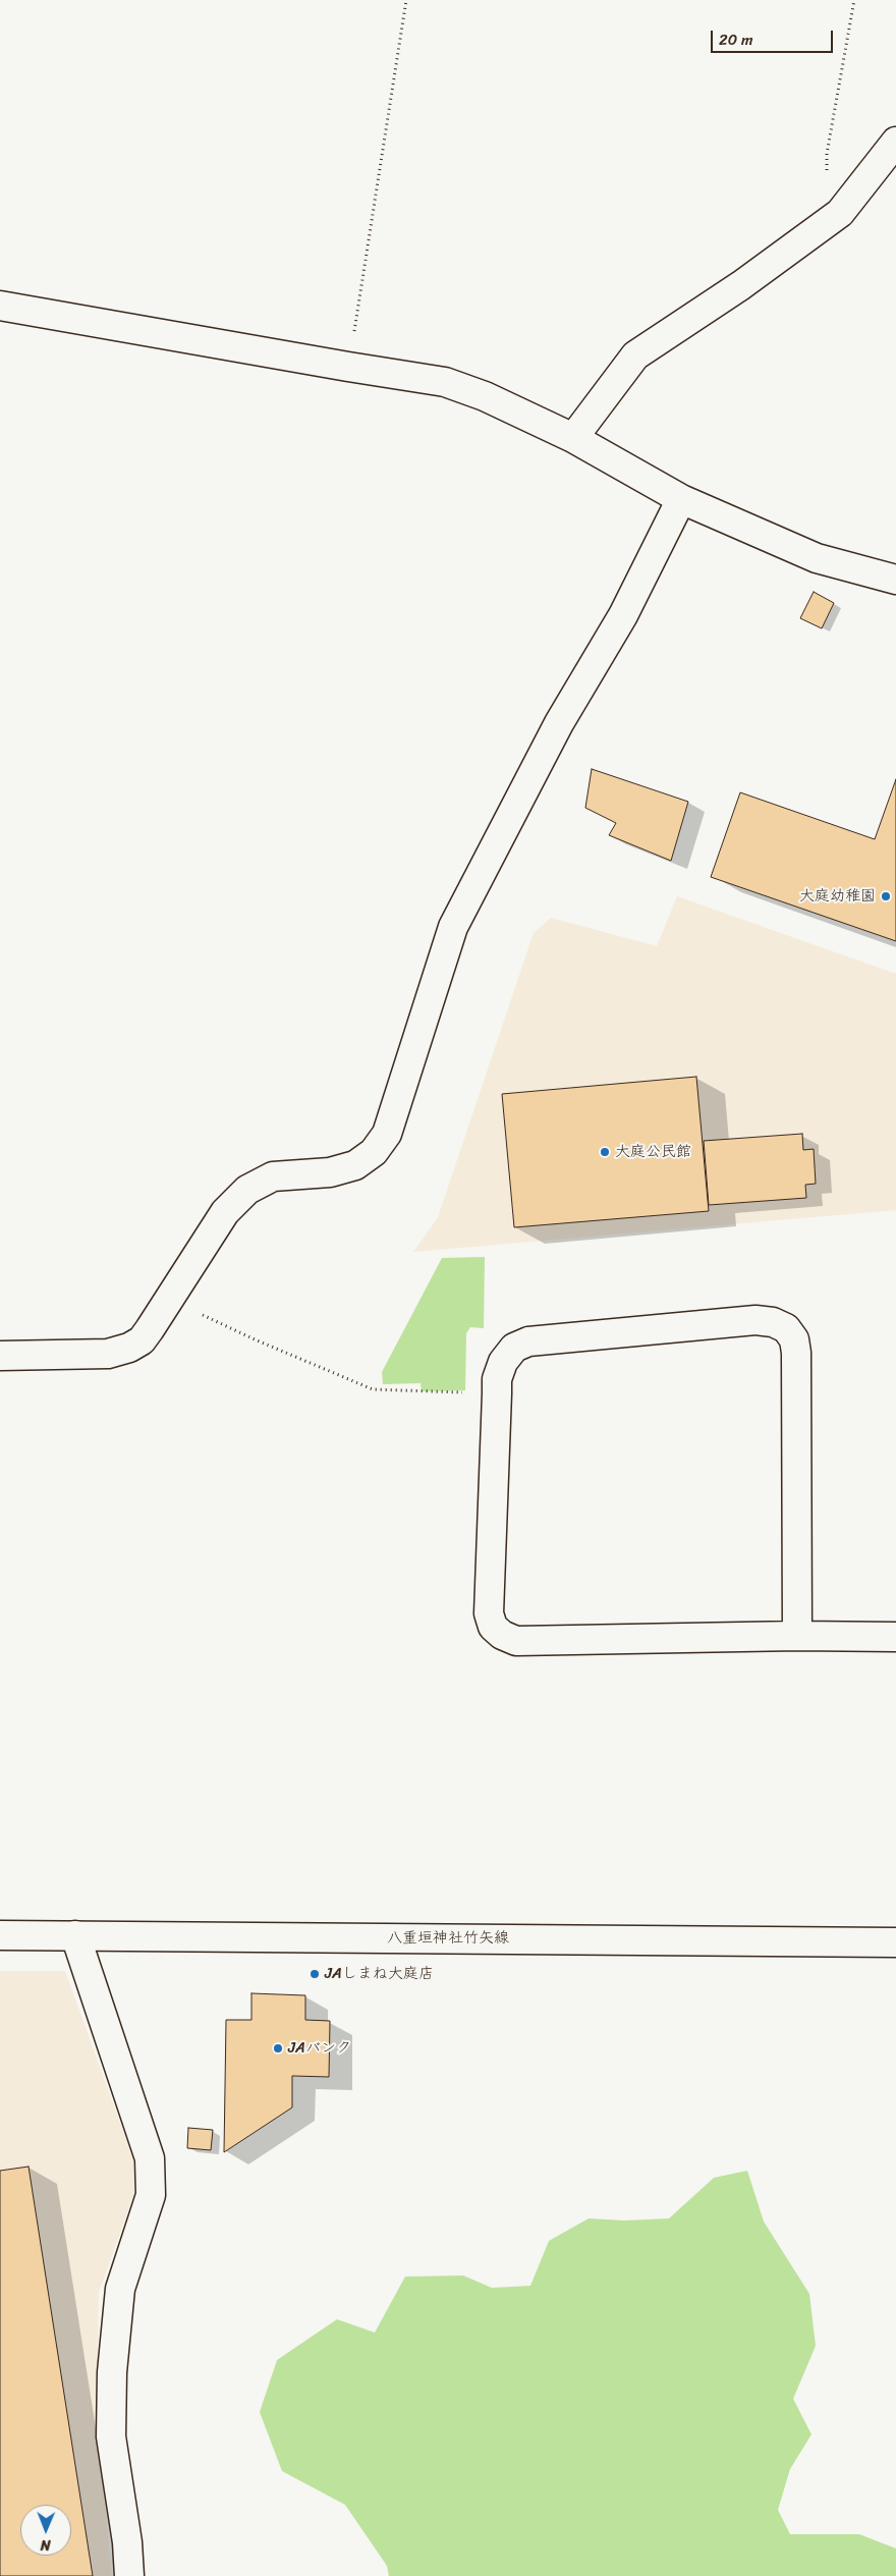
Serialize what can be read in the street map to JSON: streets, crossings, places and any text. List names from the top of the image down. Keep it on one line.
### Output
{"streets":{"street":["八重垣神社竹矢線"]},"places":["大庭幼稚園","大庭公民館","JAしまね大庭店","JAバンク"],"scale_bar":"20 m","north":"bottom"}
